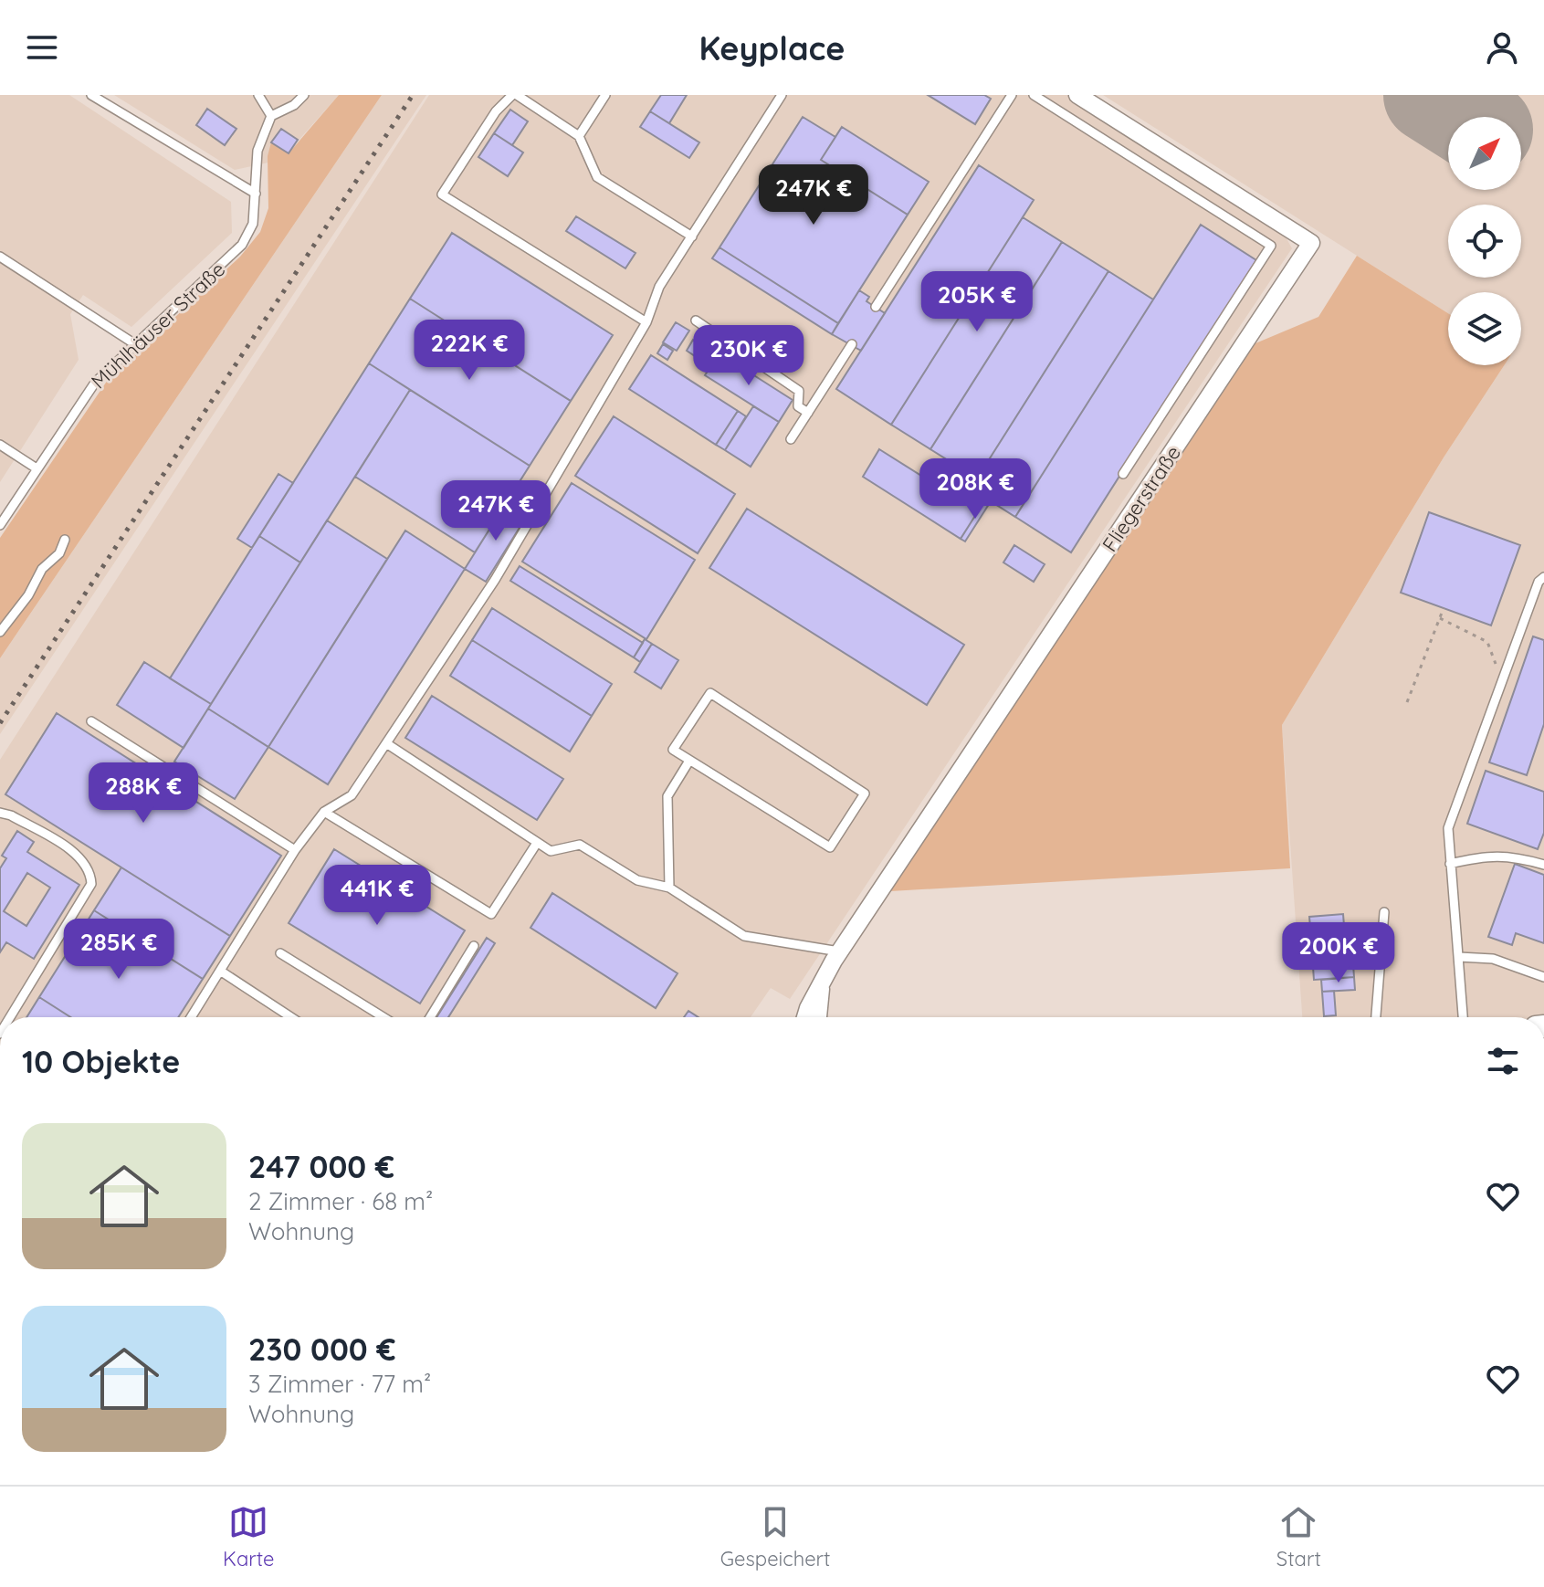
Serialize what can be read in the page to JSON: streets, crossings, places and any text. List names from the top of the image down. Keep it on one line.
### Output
{"streets":{"street":["Fliegerstraße"],"lane":["Mühlhäuser Straße"]},"north":"top right","page":{"header":"Keyplace","price":["247K €","205K €","222K €","230K €","208K €","247K €","288K €","441K €","285K €","200K €"],"heading":"10 Objekte","list":[{"name":"247 000 €","note":"2 Zimmer · 68 m² · Wohnung"},{"name":"230 000 €","note":"3 Zimmer · 77 m² · Wohnung"}],"tabs":["Karte","Gespeichert","Start"]}}
